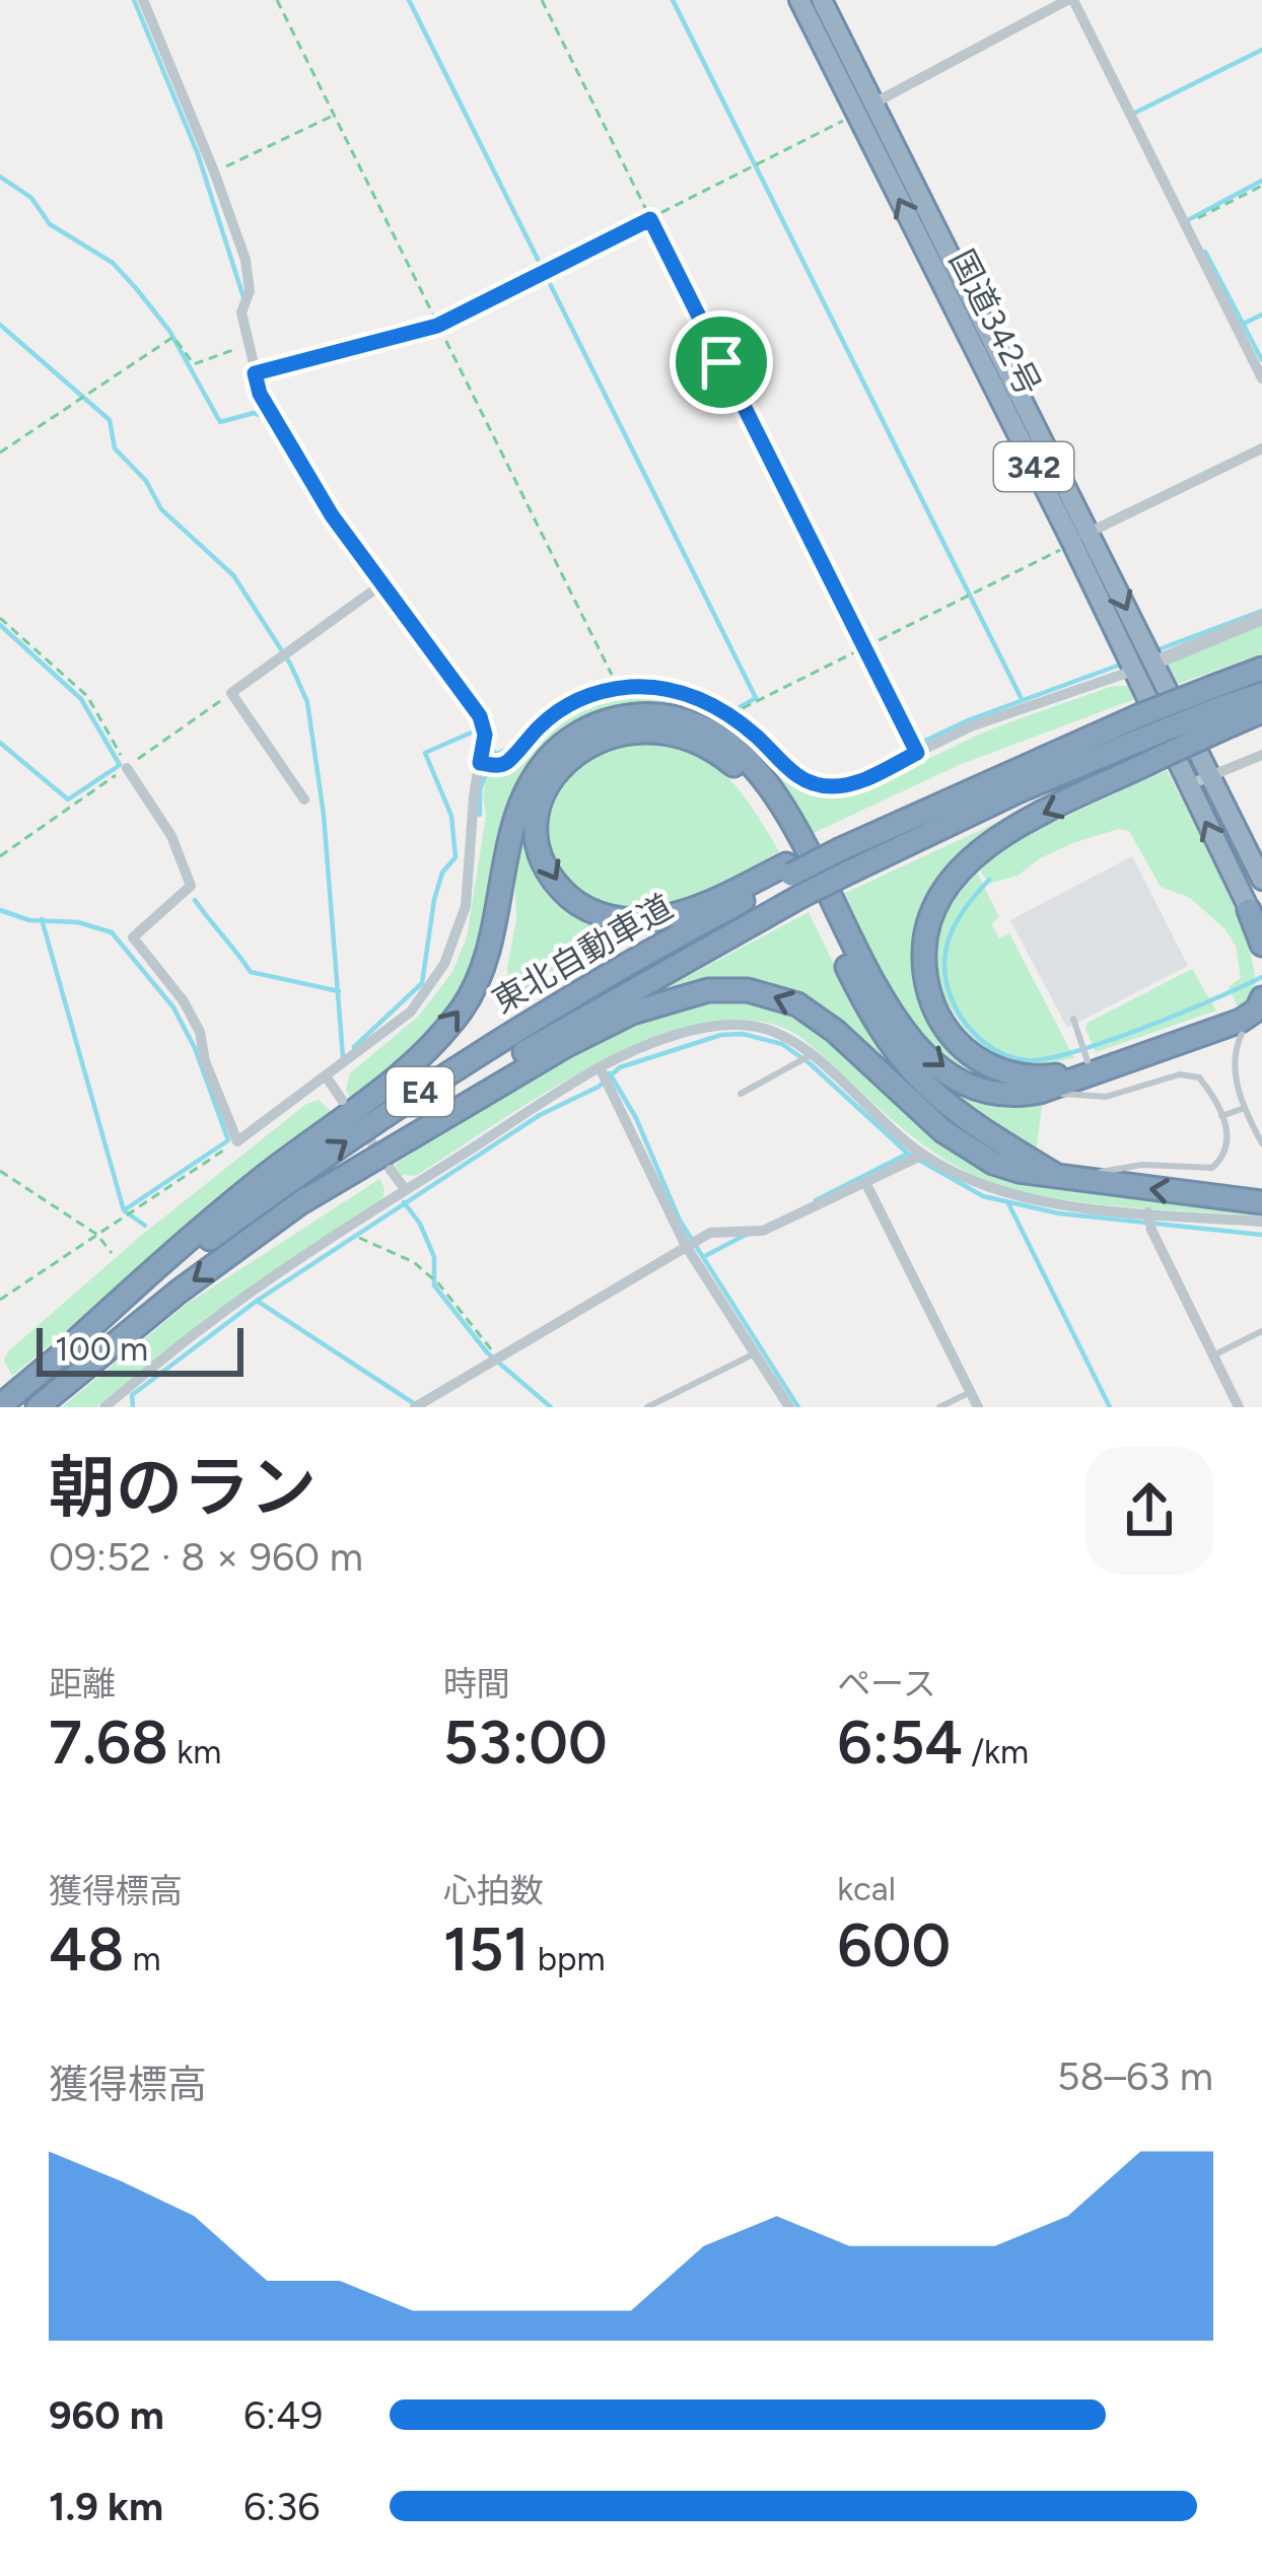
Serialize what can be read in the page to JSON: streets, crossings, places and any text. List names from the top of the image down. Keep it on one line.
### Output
{"streets":{"highway":["国道342号","342","東北自動車道","E4"]},"scale_bar":"100 m","page":{"scale":"100 m","heading":["朝のラン","09:52 · 8 × 960 m"],"stats":[["距離","7.68 km"],["時間","53:00"],["ペース","6:54 /km"],["獲得標高","48 m"],["心拍数","151 bpm"],["kcal","600"]],"chart":["獲得標高","58–63 m"],"list":[{"name":"960 m","note":"6:49"},{"name":"1.9 km","note":"6:36"}]}}
